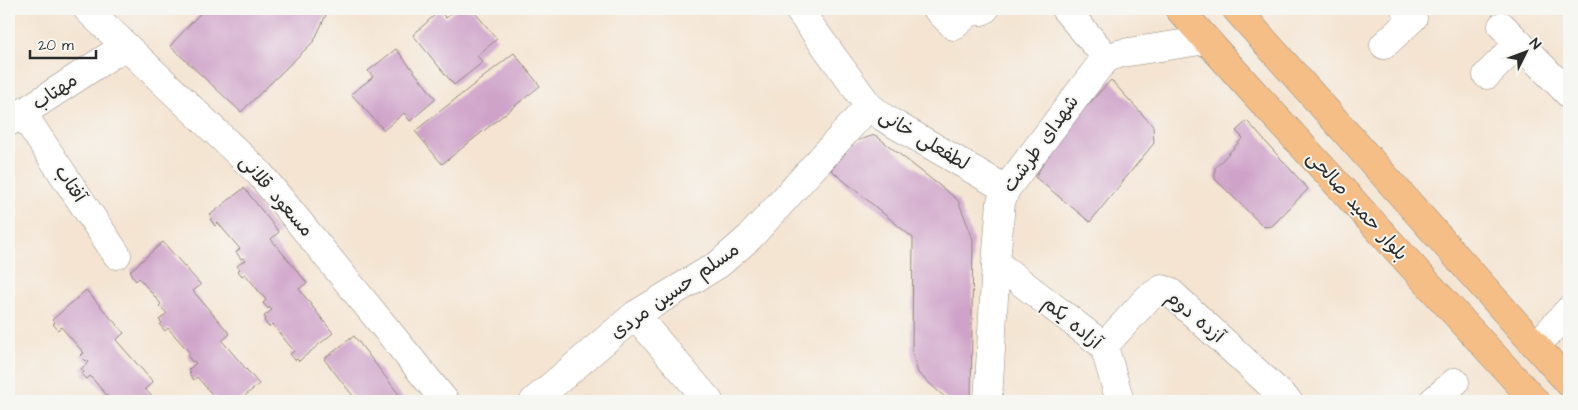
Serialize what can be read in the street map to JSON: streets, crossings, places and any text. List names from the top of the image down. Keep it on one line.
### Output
{"streets":{"main road":["بلوار حمید صالحی"],"street":["مهتاب","لطفعلی خانی","شهدای طرشت","آفتاب","مسعود قلانی","مسلم حسین مردی","آزده دوم","آزاده یکم"]},"crossings":[["مهتاب","آفتاب"],["مهتاب","مسعود قلانی"],["لطفعلی خانی","شهدای طرشت"],["لطفعلی خانی","مسلم حسین مردی"],["شهدای طرشت","آزاده یکم"],["آزده دوم","آزاده یکم"]],"scale_bar":"20 m","north":"top right"}
